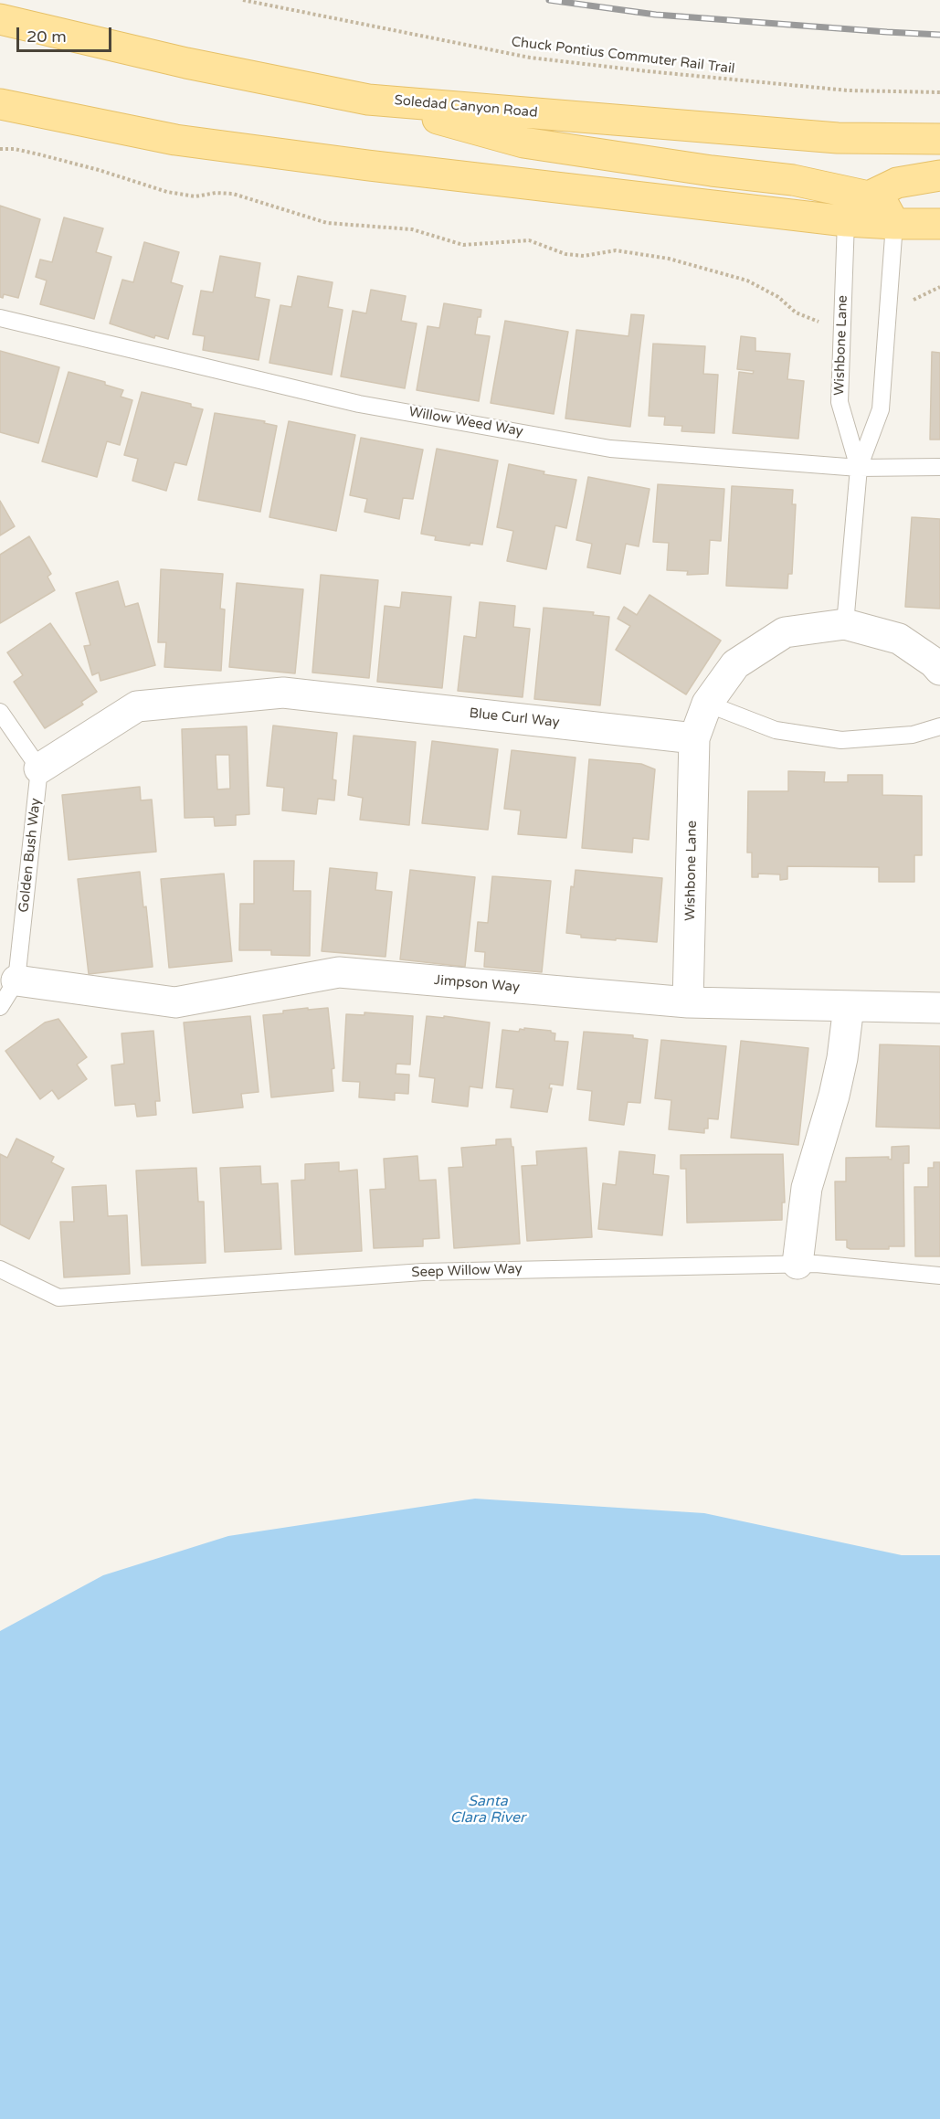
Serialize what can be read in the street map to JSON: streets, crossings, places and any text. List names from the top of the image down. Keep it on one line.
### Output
{"streets":{"main road":["Soledad Canyon Road"],"street":["Wishbone Lane","Blue Curl Way","Jimpson Way"],"lane":["Willow Weed Way","Golden Bush Way","Seep Willow Way"],"path":["Chuck Pontius Commuter Rail Trail"]},"crossings":[["Wishbone Lane","Willow Weed Way"],["Wishbone Lane","Blue Curl Way"],["Wishbone Lane","Jimpson Way"],["Blue Curl Way","Golden Bush Way"],["Golden Bush Way","Jimpson Way"]],"water":["Santa Clara River"],"scale_bar":"20 m"}
